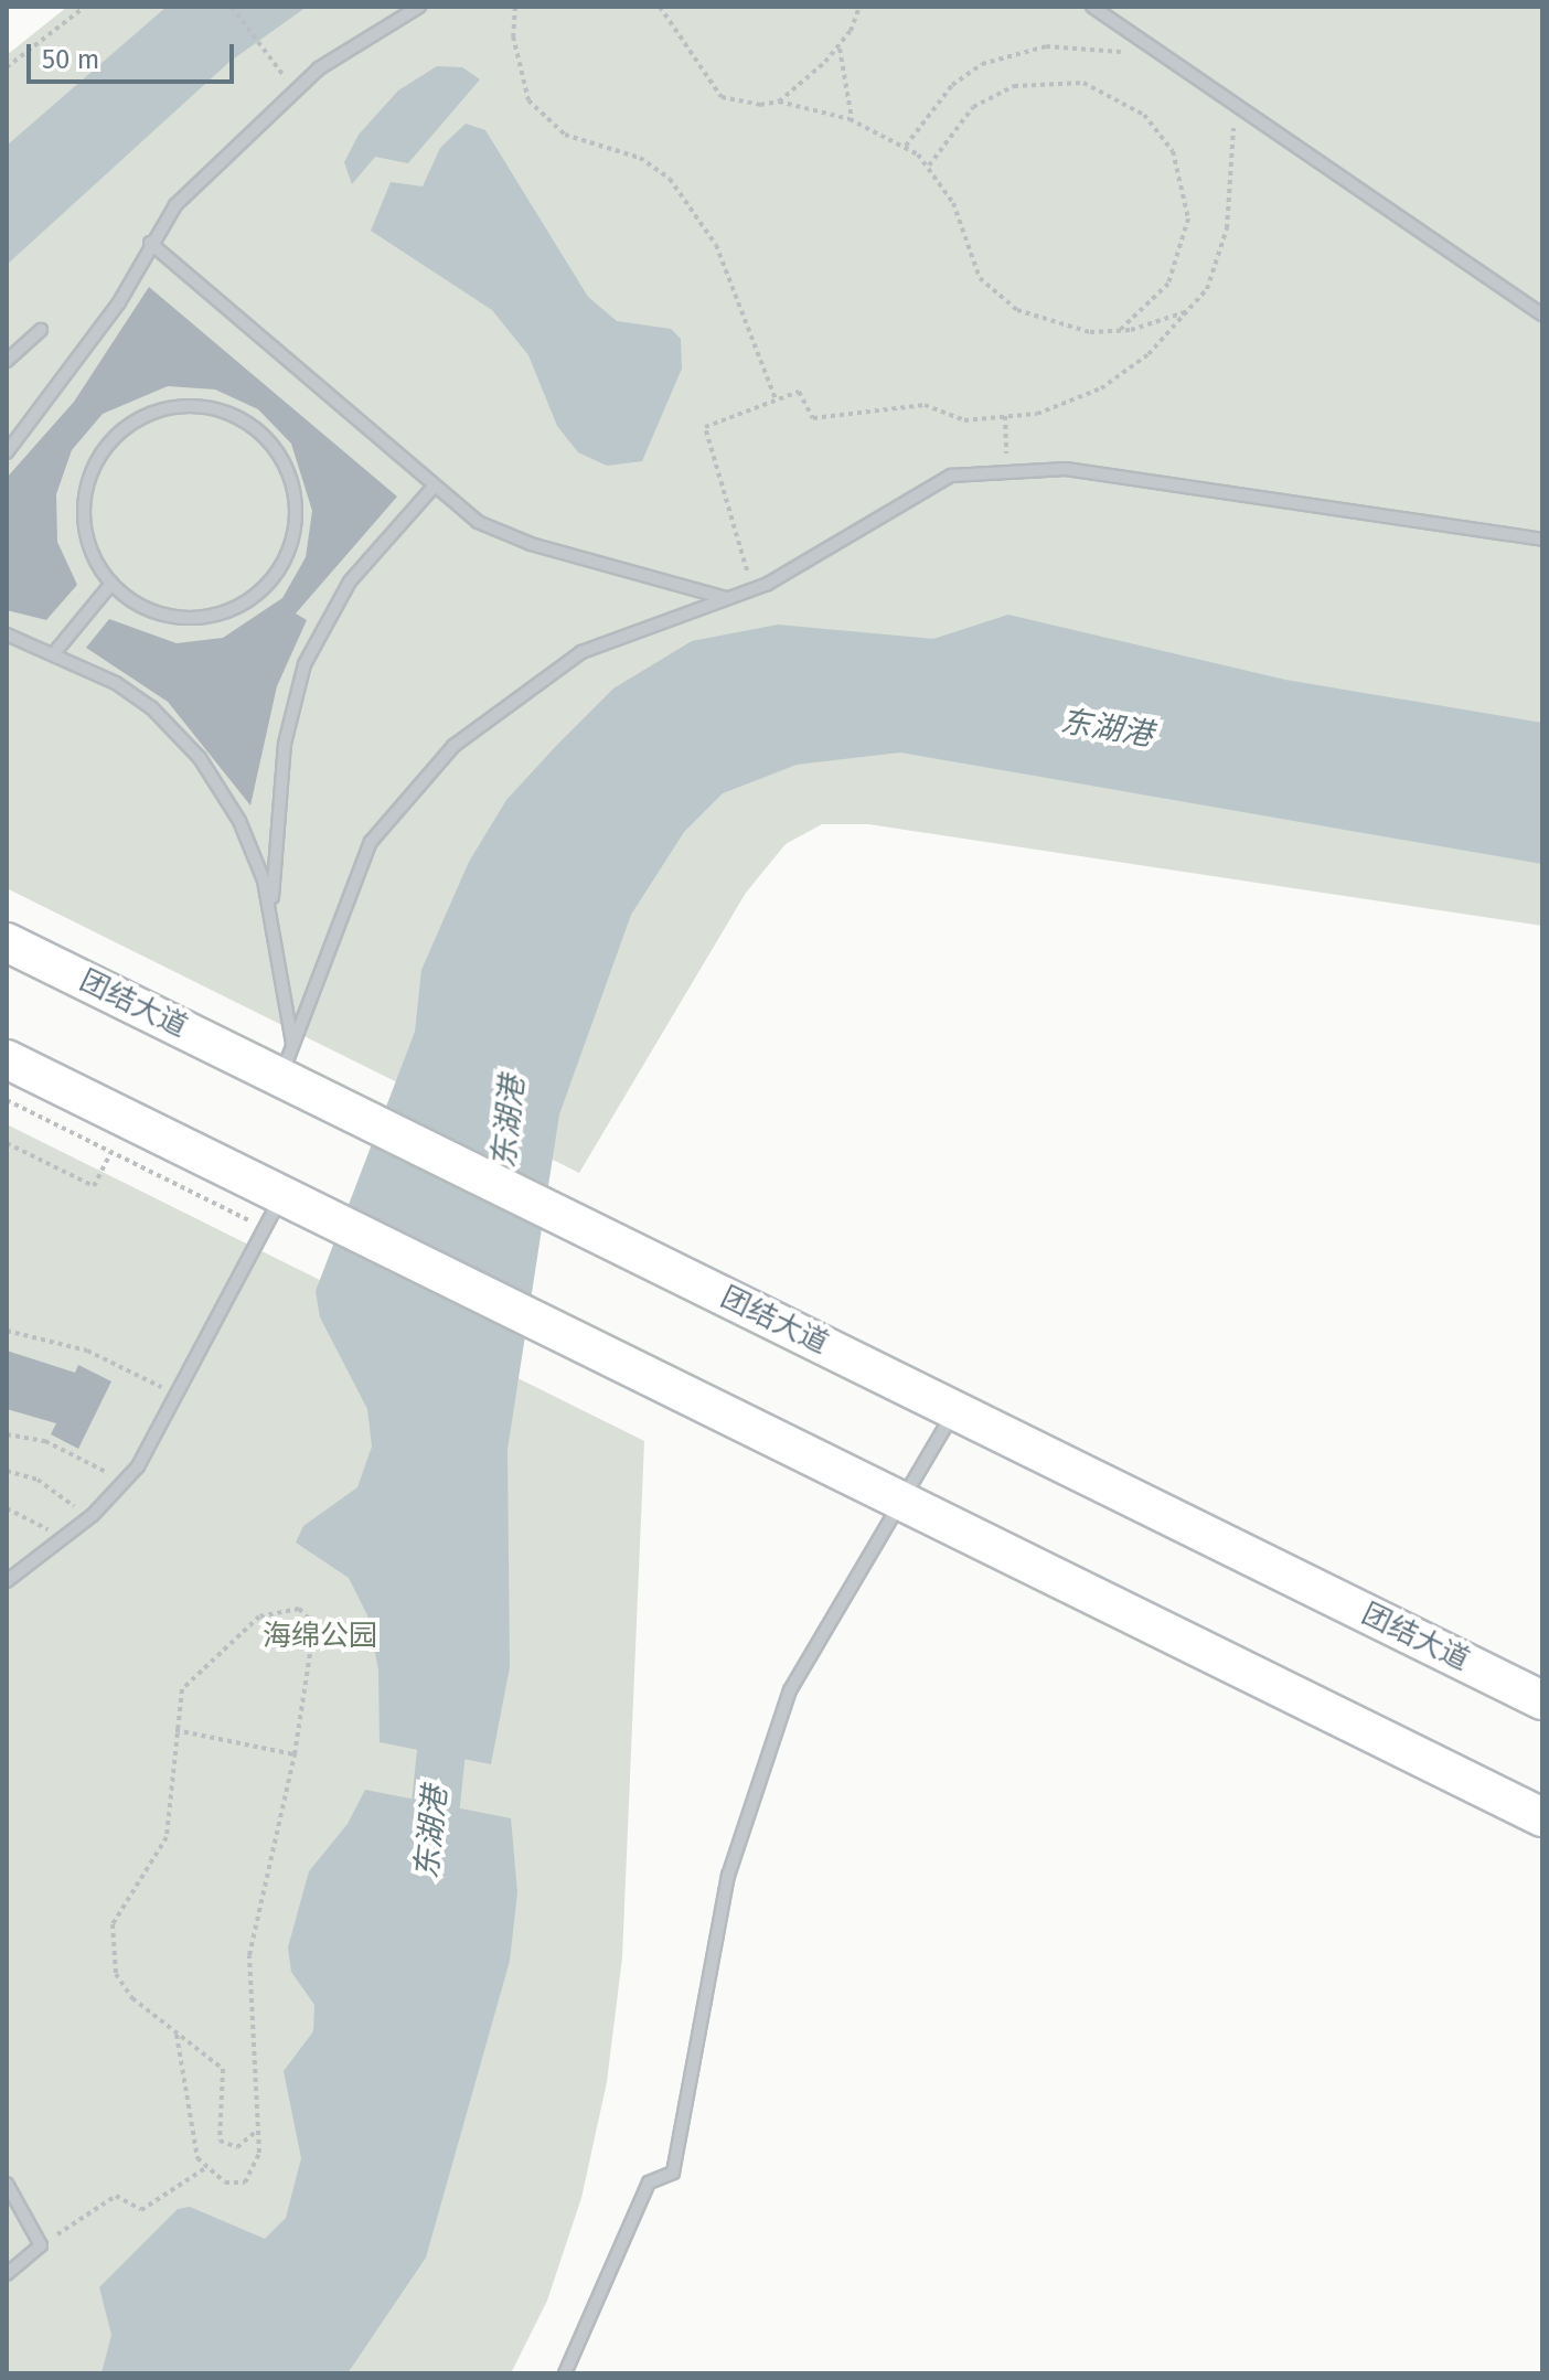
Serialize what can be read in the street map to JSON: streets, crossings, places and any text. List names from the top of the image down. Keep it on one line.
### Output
{"streets":{"main road":["团结大道"]},"water":["东湖港"],"parks":["海绵公园"],"scale_bar":"50 m"}
